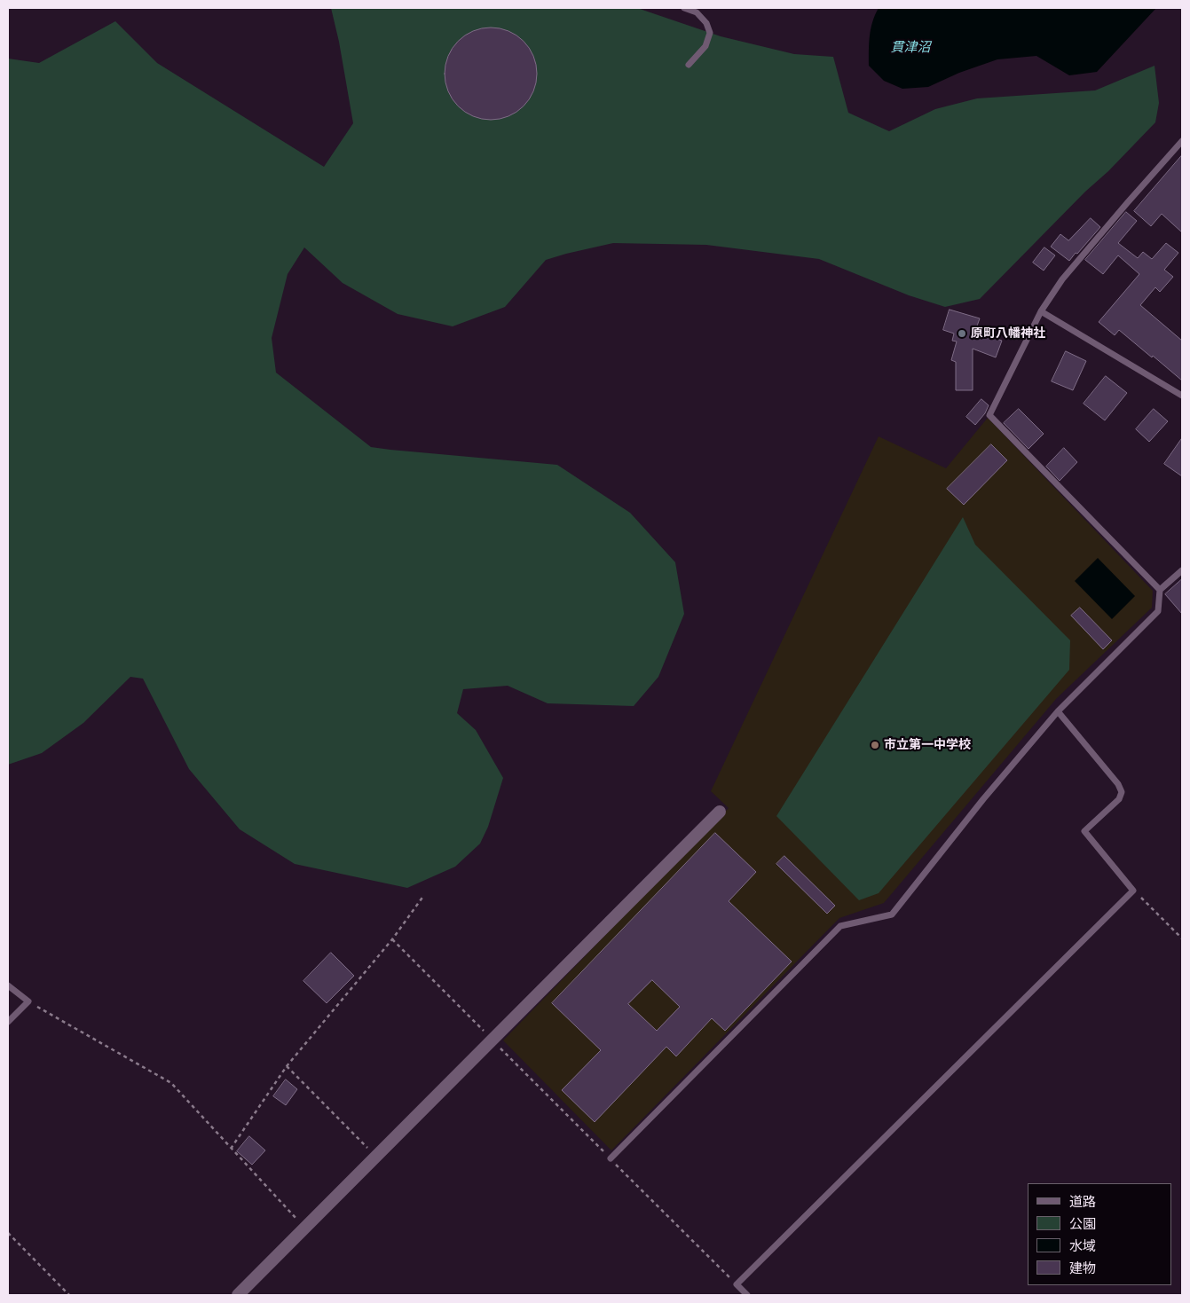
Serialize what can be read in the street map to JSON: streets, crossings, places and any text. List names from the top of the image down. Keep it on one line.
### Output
{"water":["貫津沼"],"places":["原町八幡神社","市立第一中学校"],"legend":["道路","公園","水域","建物"]}
